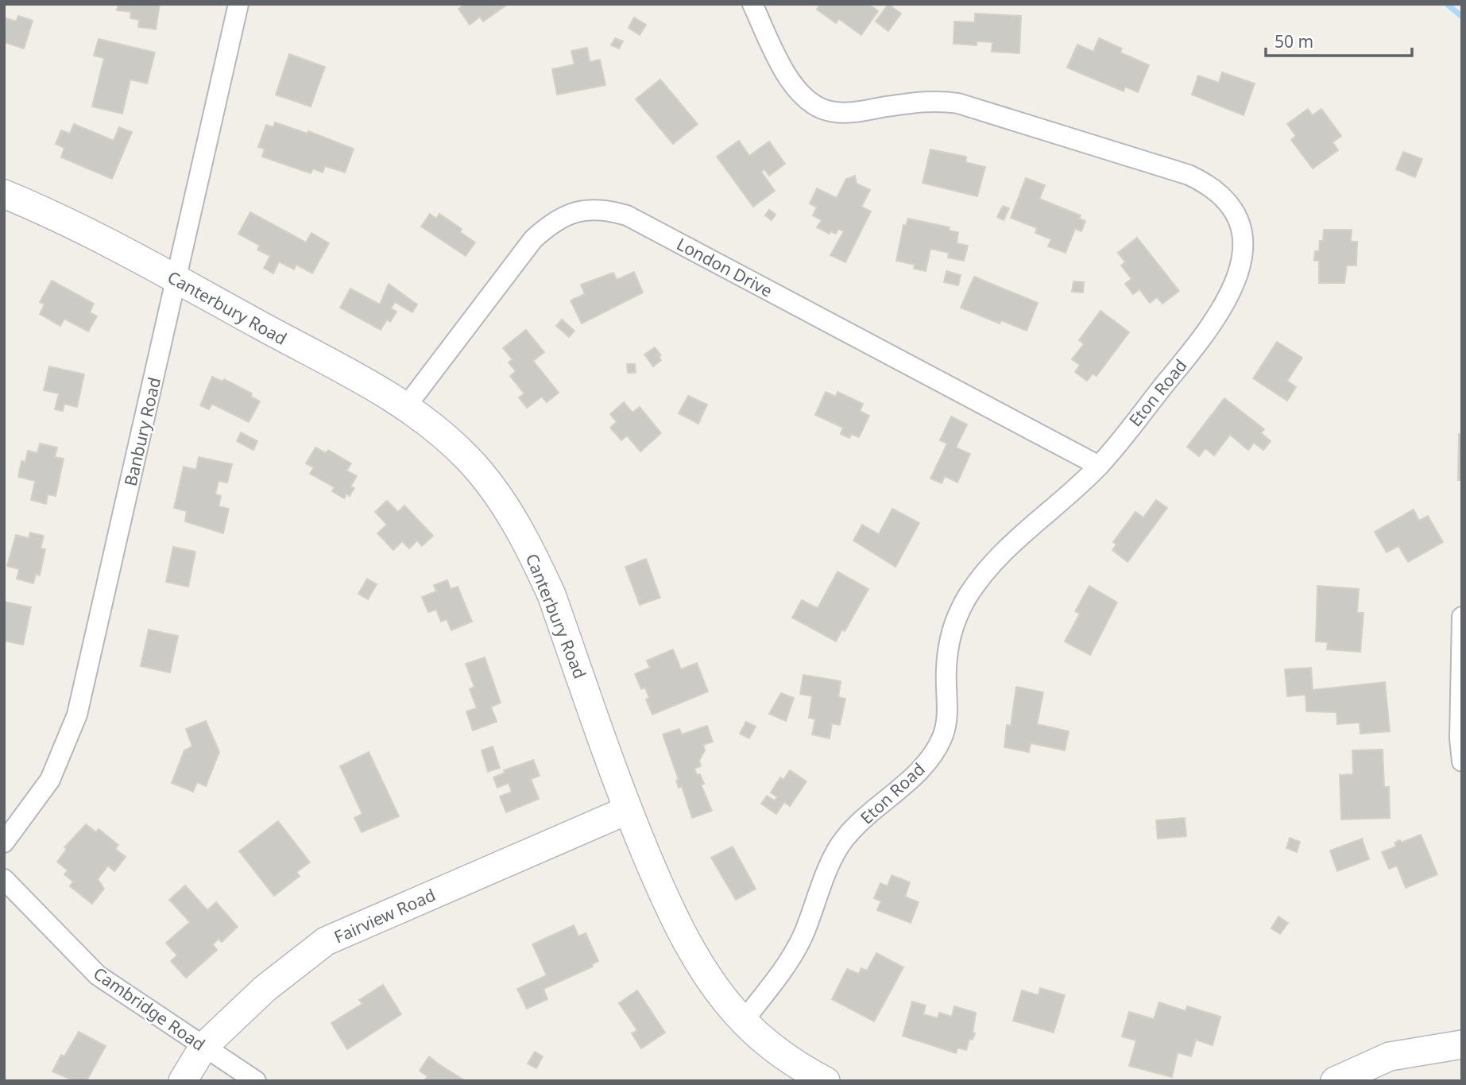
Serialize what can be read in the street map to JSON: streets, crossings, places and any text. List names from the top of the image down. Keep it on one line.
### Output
{"streets":{"street":["London Drive","Canterbury Road","Eton Road","Banbury Road","Fairview Road","Cambridge Road"]},"crossings":[["London Drive","Canterbury Road"],["London Drive","Eton Road"],["Canterbury Road","Eton Road"],["Canterbury Road","Banbury Road"],["Canterbury Road","Fairview Road"],["Fairview Road","Cambridge Road"]],"scale_bar":"50 m"}
